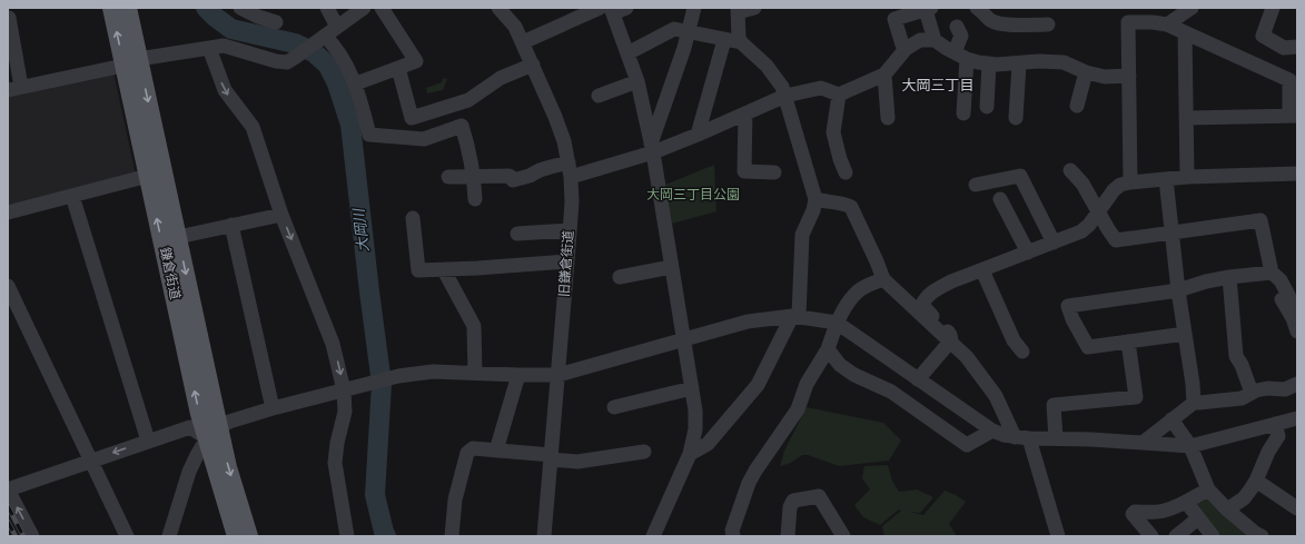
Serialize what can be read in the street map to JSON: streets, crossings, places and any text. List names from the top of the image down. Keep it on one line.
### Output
{"streets":{"main road":["鎌倉街道"],"street":["旧鎌倉街道"]},"districts":["大岡三丁目"],"water":["大岡川"],"parks":["大岡三丁目公園"]}
